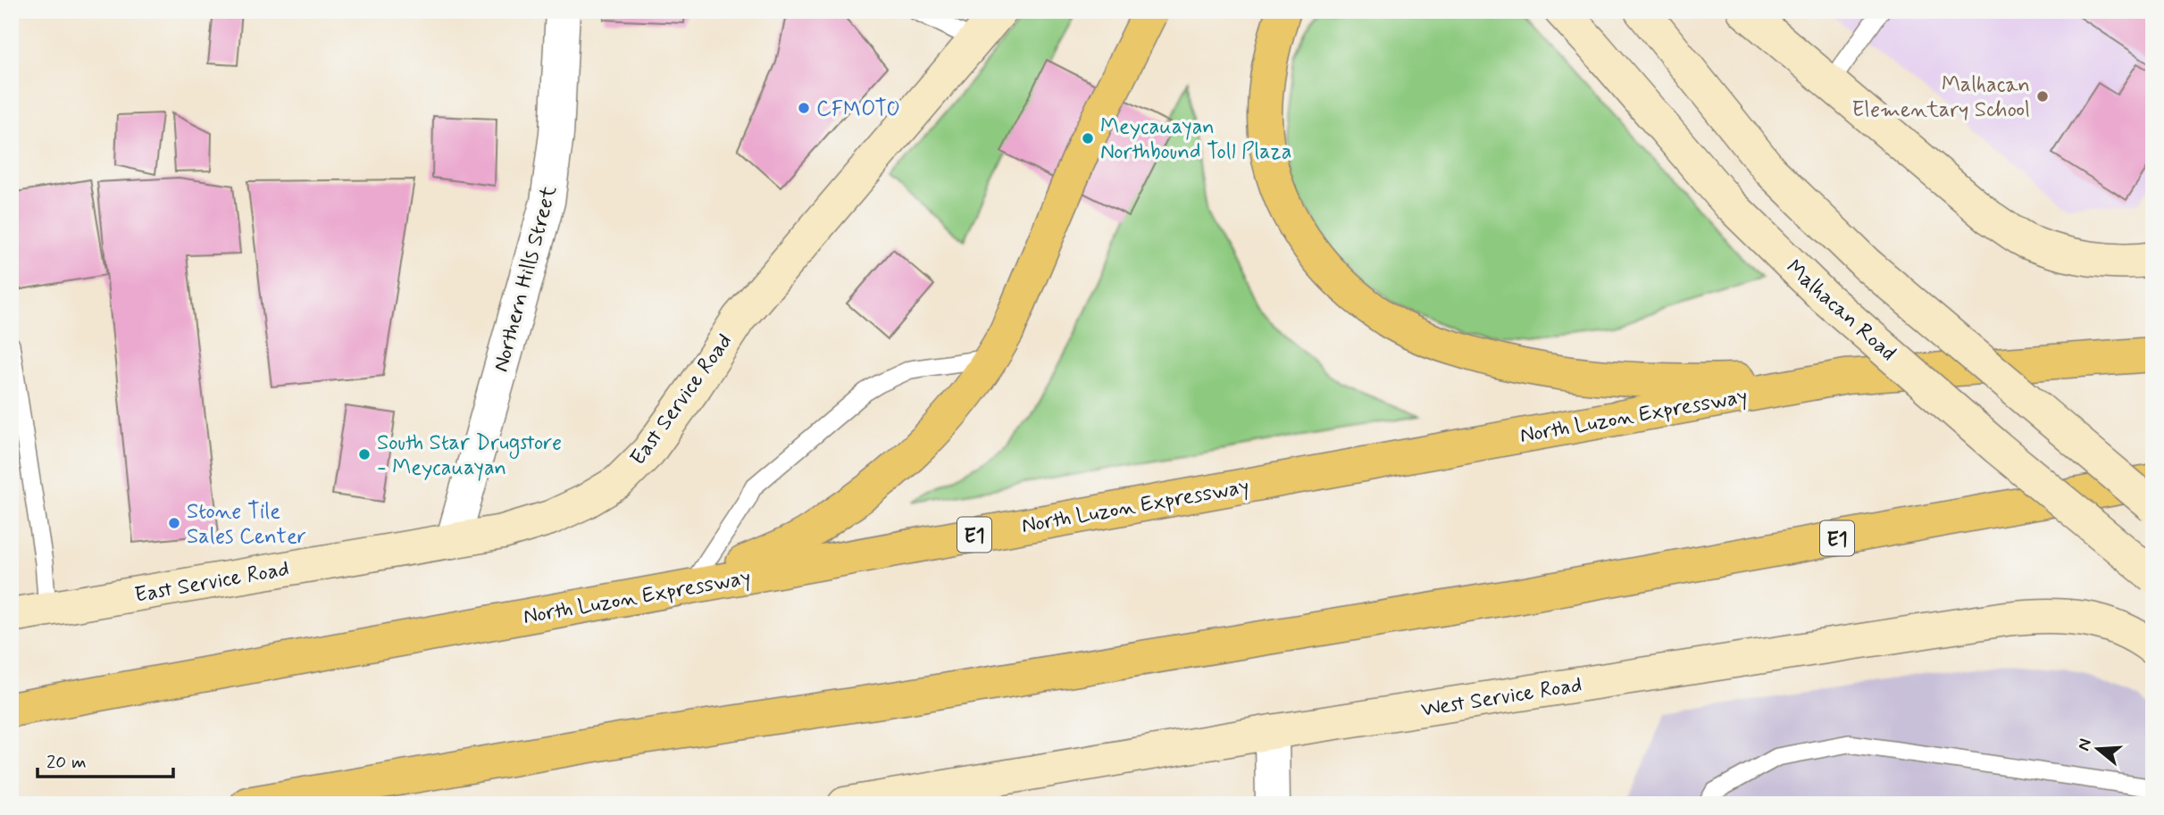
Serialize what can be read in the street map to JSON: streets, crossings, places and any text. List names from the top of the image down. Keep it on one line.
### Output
{"streets":{"highway":["North Luzon Expressway","E1"],"main road":["Malhacan Road","East Service Road","West Service Road"],"street":["Northern Hills Street"]},"crossings":[["Northern Hills Street","East Service Road"]],"places":["Malhacan Elementary School","CFMOTO","Meycauayan Northbound Toll Plaza","South Star Drugstore - Meycauayan","Stone Tile Sales Center"],"scale_bar":"20 m","north":"left"}
